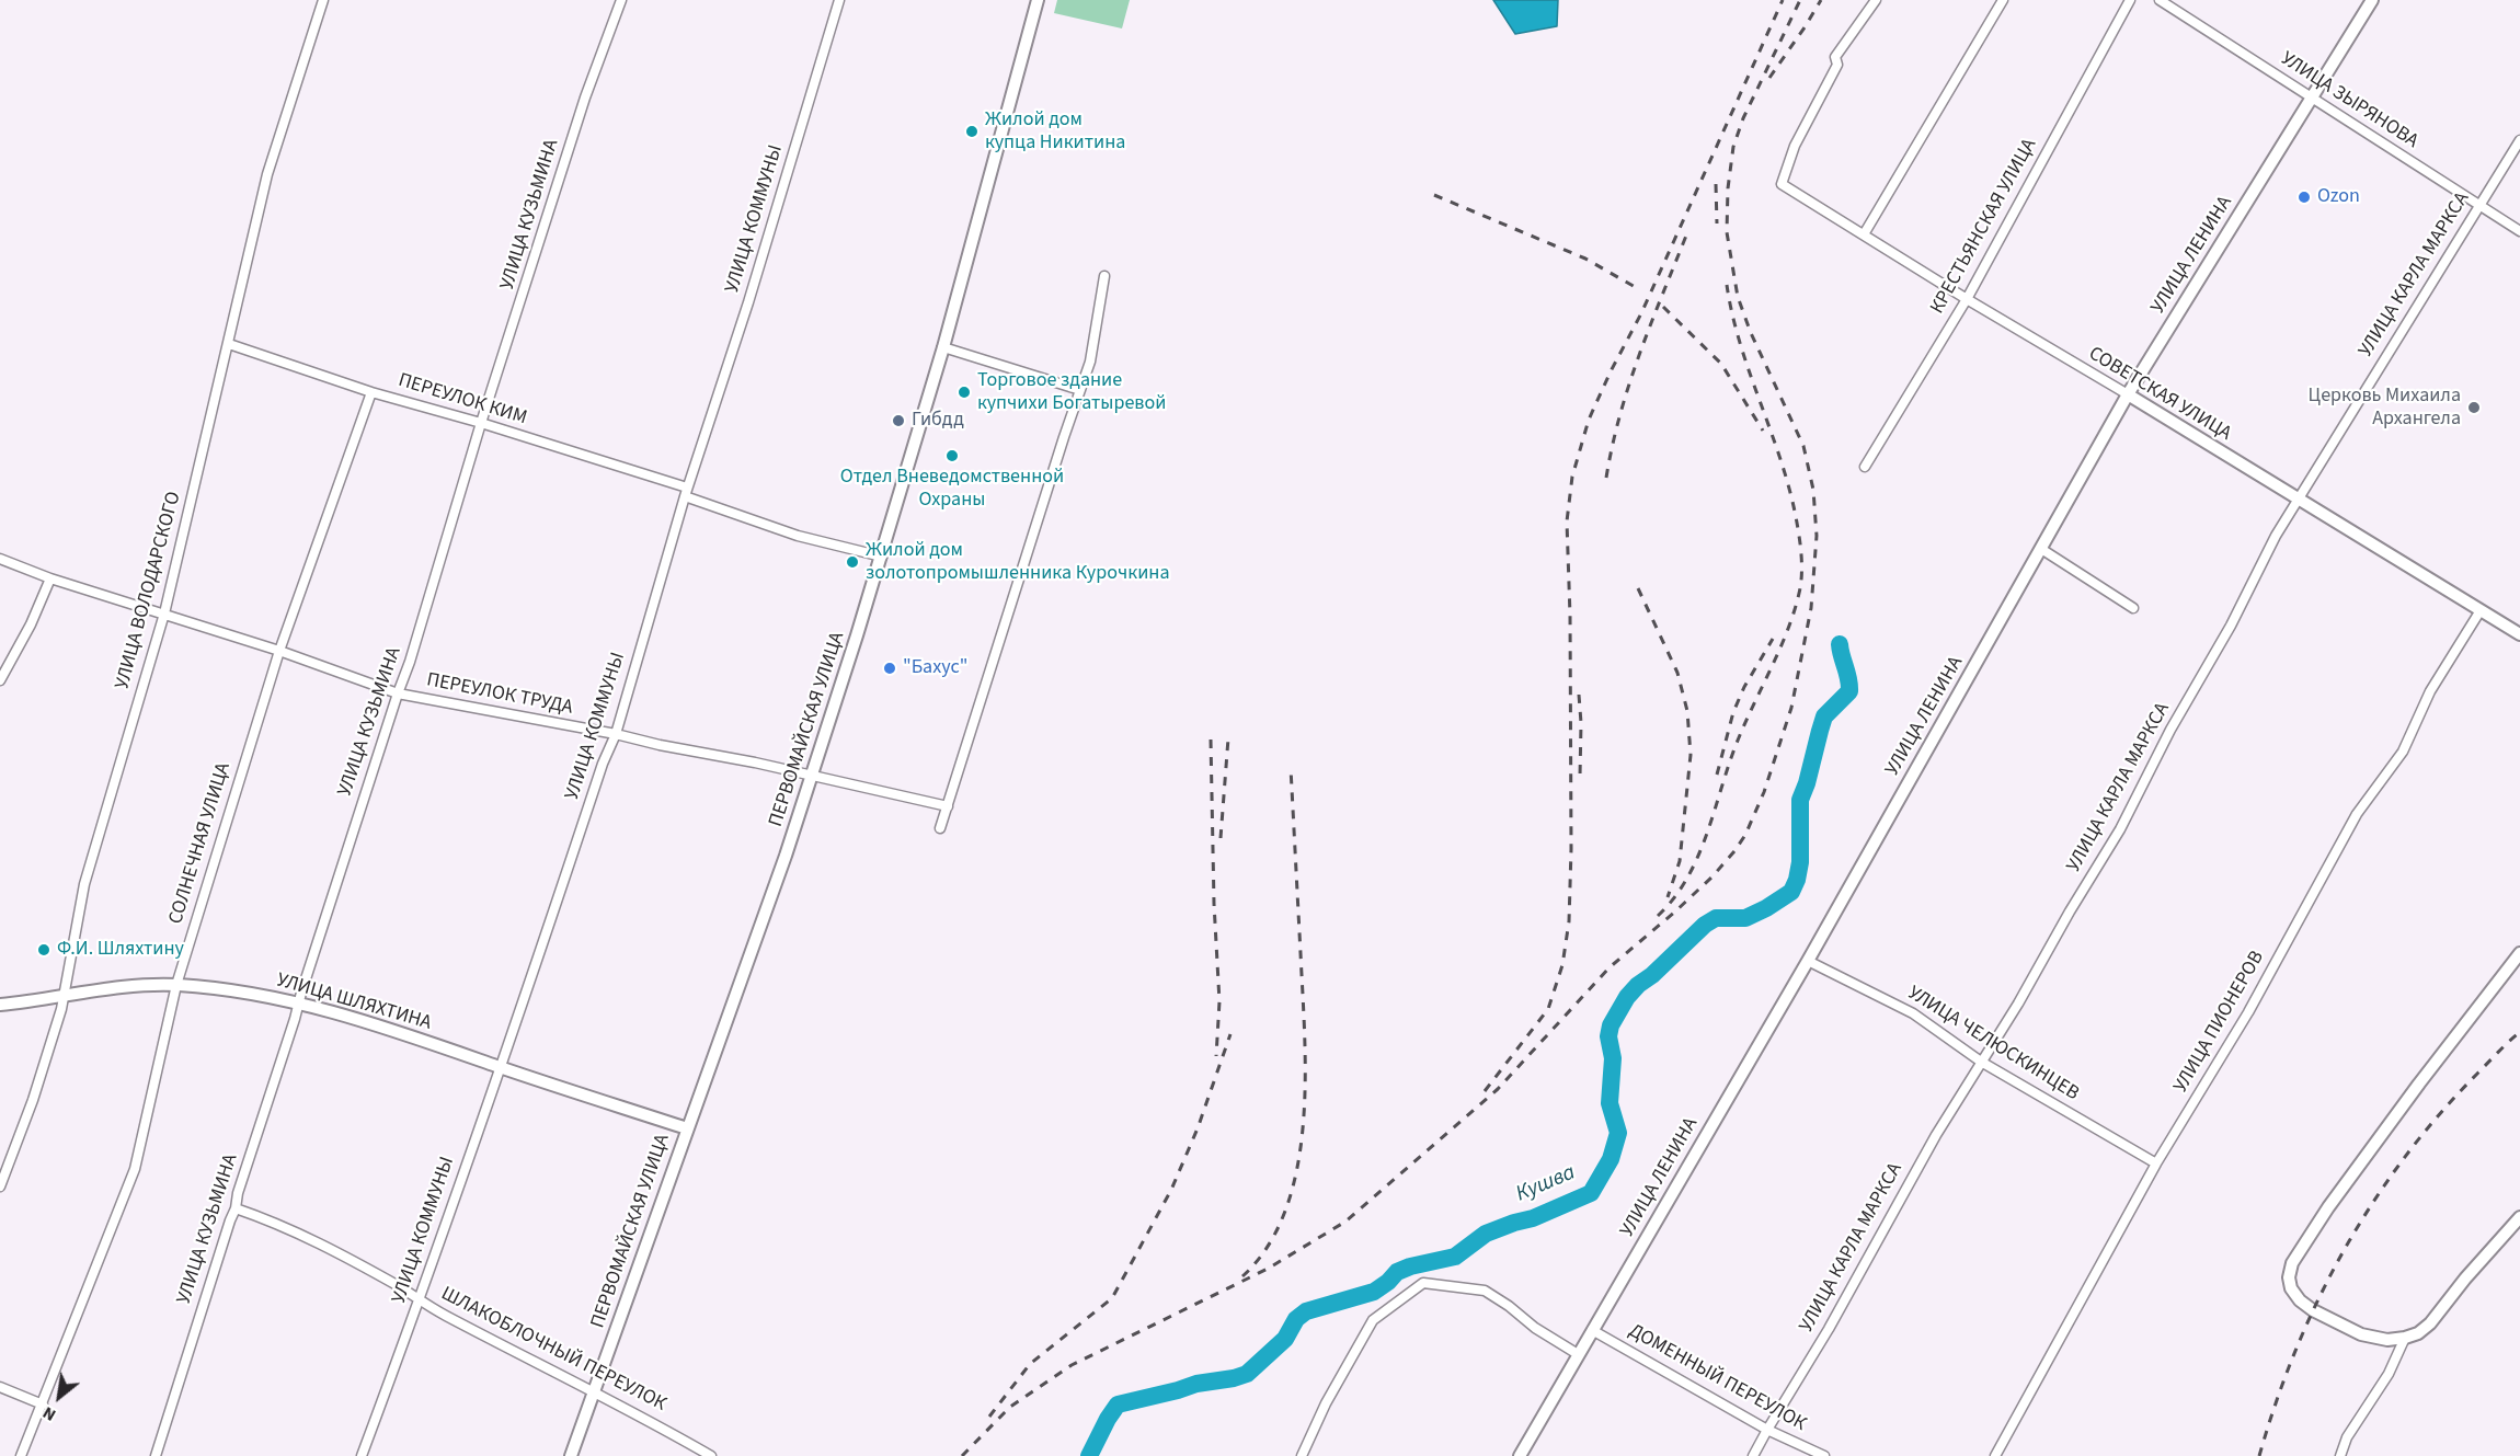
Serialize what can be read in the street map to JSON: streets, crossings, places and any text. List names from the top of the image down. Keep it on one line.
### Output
{"streets":{"main road":["УЛИЦА ЛЕНИНА","СОВЕТСКАЯ УЛИЦА","ПЕРВОМАЙСКАЯ УЛИЦА","УЛИЦА ШЛЯХТИНА"],"street":["УЛИЦА ЗЫРЯНОВА","УЛИЦА КУЗЬМИНА","УЛИЦА КОММУНЫ","КРЕСТЬЯНСКАЯ УЛИЦА","УЛИЦА КАРЛА МАРКСА","ПЕРЕУЛОК КИМ","УЛИЦА ВОЛОДАРСКОГО","ПЕРЕУЛОК ТРУДА","СОЛНЕЧНАЯ УЛИЦА","УЛИЦА ПИОНЕРОВ","УЛИЦА ЧЕЛЮСКИНЦЕВ","ШЛАКОБЛОЧНЫЙ ПЕРЕУЛОК","ДОМЕННЫЙ ПЕРЕУЛОК"]},"crossings":[["УЛИЦА ЗЫРЯНОВА","УЛИЦА ЛЕНИНА"],["УЛИЦА ЗЫРЯНОВА","УЛИЦА КАРЛА МАРКСА"],["УЛИЦА КУЗЬМИНА","ПЕРЕУЛОК КИМ"],["УЛИЦА КУЗЬМИНА","ПЕРЕУЛОК ТРУДА"],["УЛИЦА КУЗЬМИНА","УЛИЦА ШЛЯХТИНА"],["УЛИЦА КУЗЬМИНА","ШЛАКОБЛОЧНЫЙ ПЕРЕУЛОК"],["УЛИЦА КОММУНЫ","ПЕРЕУЛОК КИМ"],["УЛИЦА КОММУНЫ","ПЕРЕУЛОК ТРУДА"],["УЛИЦА КОММУНЫ","УЛИЦА ШЛЯХТИНА"],["УЛИЦА КОММУНЫ","ШЛАКОБЛОЧНЫЙ ПЕРЕУЛОК"],["КРЕСТЬЯНСКАЯ УЛИЦА","СОВЕТСКАЯ УЛИЦА"],["УЛИЦА ЛЕНИНА","СОВЕТСКАЯ УЛИЦА"],["УЛИЦА ЛЕНИНА","УЛИЦА ЧЕЛЮСКИНЦЕВ"],["УЛИЦА ЛЕНИНА","ДОМЕННЫЙ ПЕРЕУЛОК"],["УЛИЦА КАРЛА МАРКСА","СОВЕТСКАЯ УЛИЦА"],["УЛИЦА КАРЛА МАРКСА","УЛИЦА ЧЕЛЮСКИНЦЕВ"],["УЛИЦА КАРЛА МАРКСА","ДОМЕННЫЙ ПЕРЕУЛОК"],["СОВЕТСКАЯ УЛИЦА","УЛИЦА ПИОНЕРОВ"],["ПЕРЕУЛОК КИМ","УЛИЦА ВОЛОДАРСКОГО"],["ПЕРЕУЛОК КИМ","ПЕРВОМАЙСКАЯ УЛИЦА"],["ПЕРЕУЛОК КИМ","СОЛНЕЧНАЯ УЛИЦА"],["УЛИЦА ВОЛОДАРСКОГО","ПЕРЕУЛОК ТРУДА"],["УЛИЦА ВОЛОДАРСКОГО","УЛИЦА ШЛЯХТИНА"],["ПЕРЕУЛОК ТРУДА","ПЕРВОМАЙСКАЯ УЛИЦА"],["ПЕРЕУЛОК ТРУДА","СОЛНЕЧНАЯ УЛИЦА"],["ПЕРВОМАЙСКАЯ УЛИЦА","УЛИЦА ШЛЯХТИНА"],["ПЕРВОМАЙСКАЯ УЛИЦА","ШЛАКОБЛОЧНЫЙ ПЕРЕУЛОК"],["СОЛНЕЧНАЯ УЛИЦА","УЛИЦА ШЛЯХТИНА"],["УЛИЦА ПИОНЕРОВ","УЛИЦА ЧЕЛЮСКИНЦЕВ"]],"water":["Кушва"],"places":["Жилой дом купца Никитина","Ozon","Торговое здание купчихи Богатыревой","Церковь Михаила Архангела","Гибдд","Отдел Вневедомственной Охраны","Жилой дом золотопромышленника Курочкина","\"Бахус\"","Ф.И. Шляхтину"],"north":"bottom left"}
